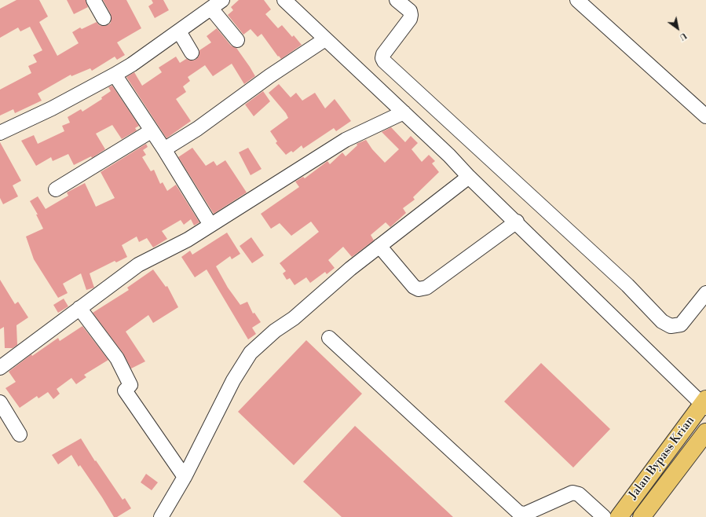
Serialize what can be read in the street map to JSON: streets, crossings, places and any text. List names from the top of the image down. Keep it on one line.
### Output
{"streets":{"highway":["Jalan Bypass Krian"]},"north":"bottom right"}
